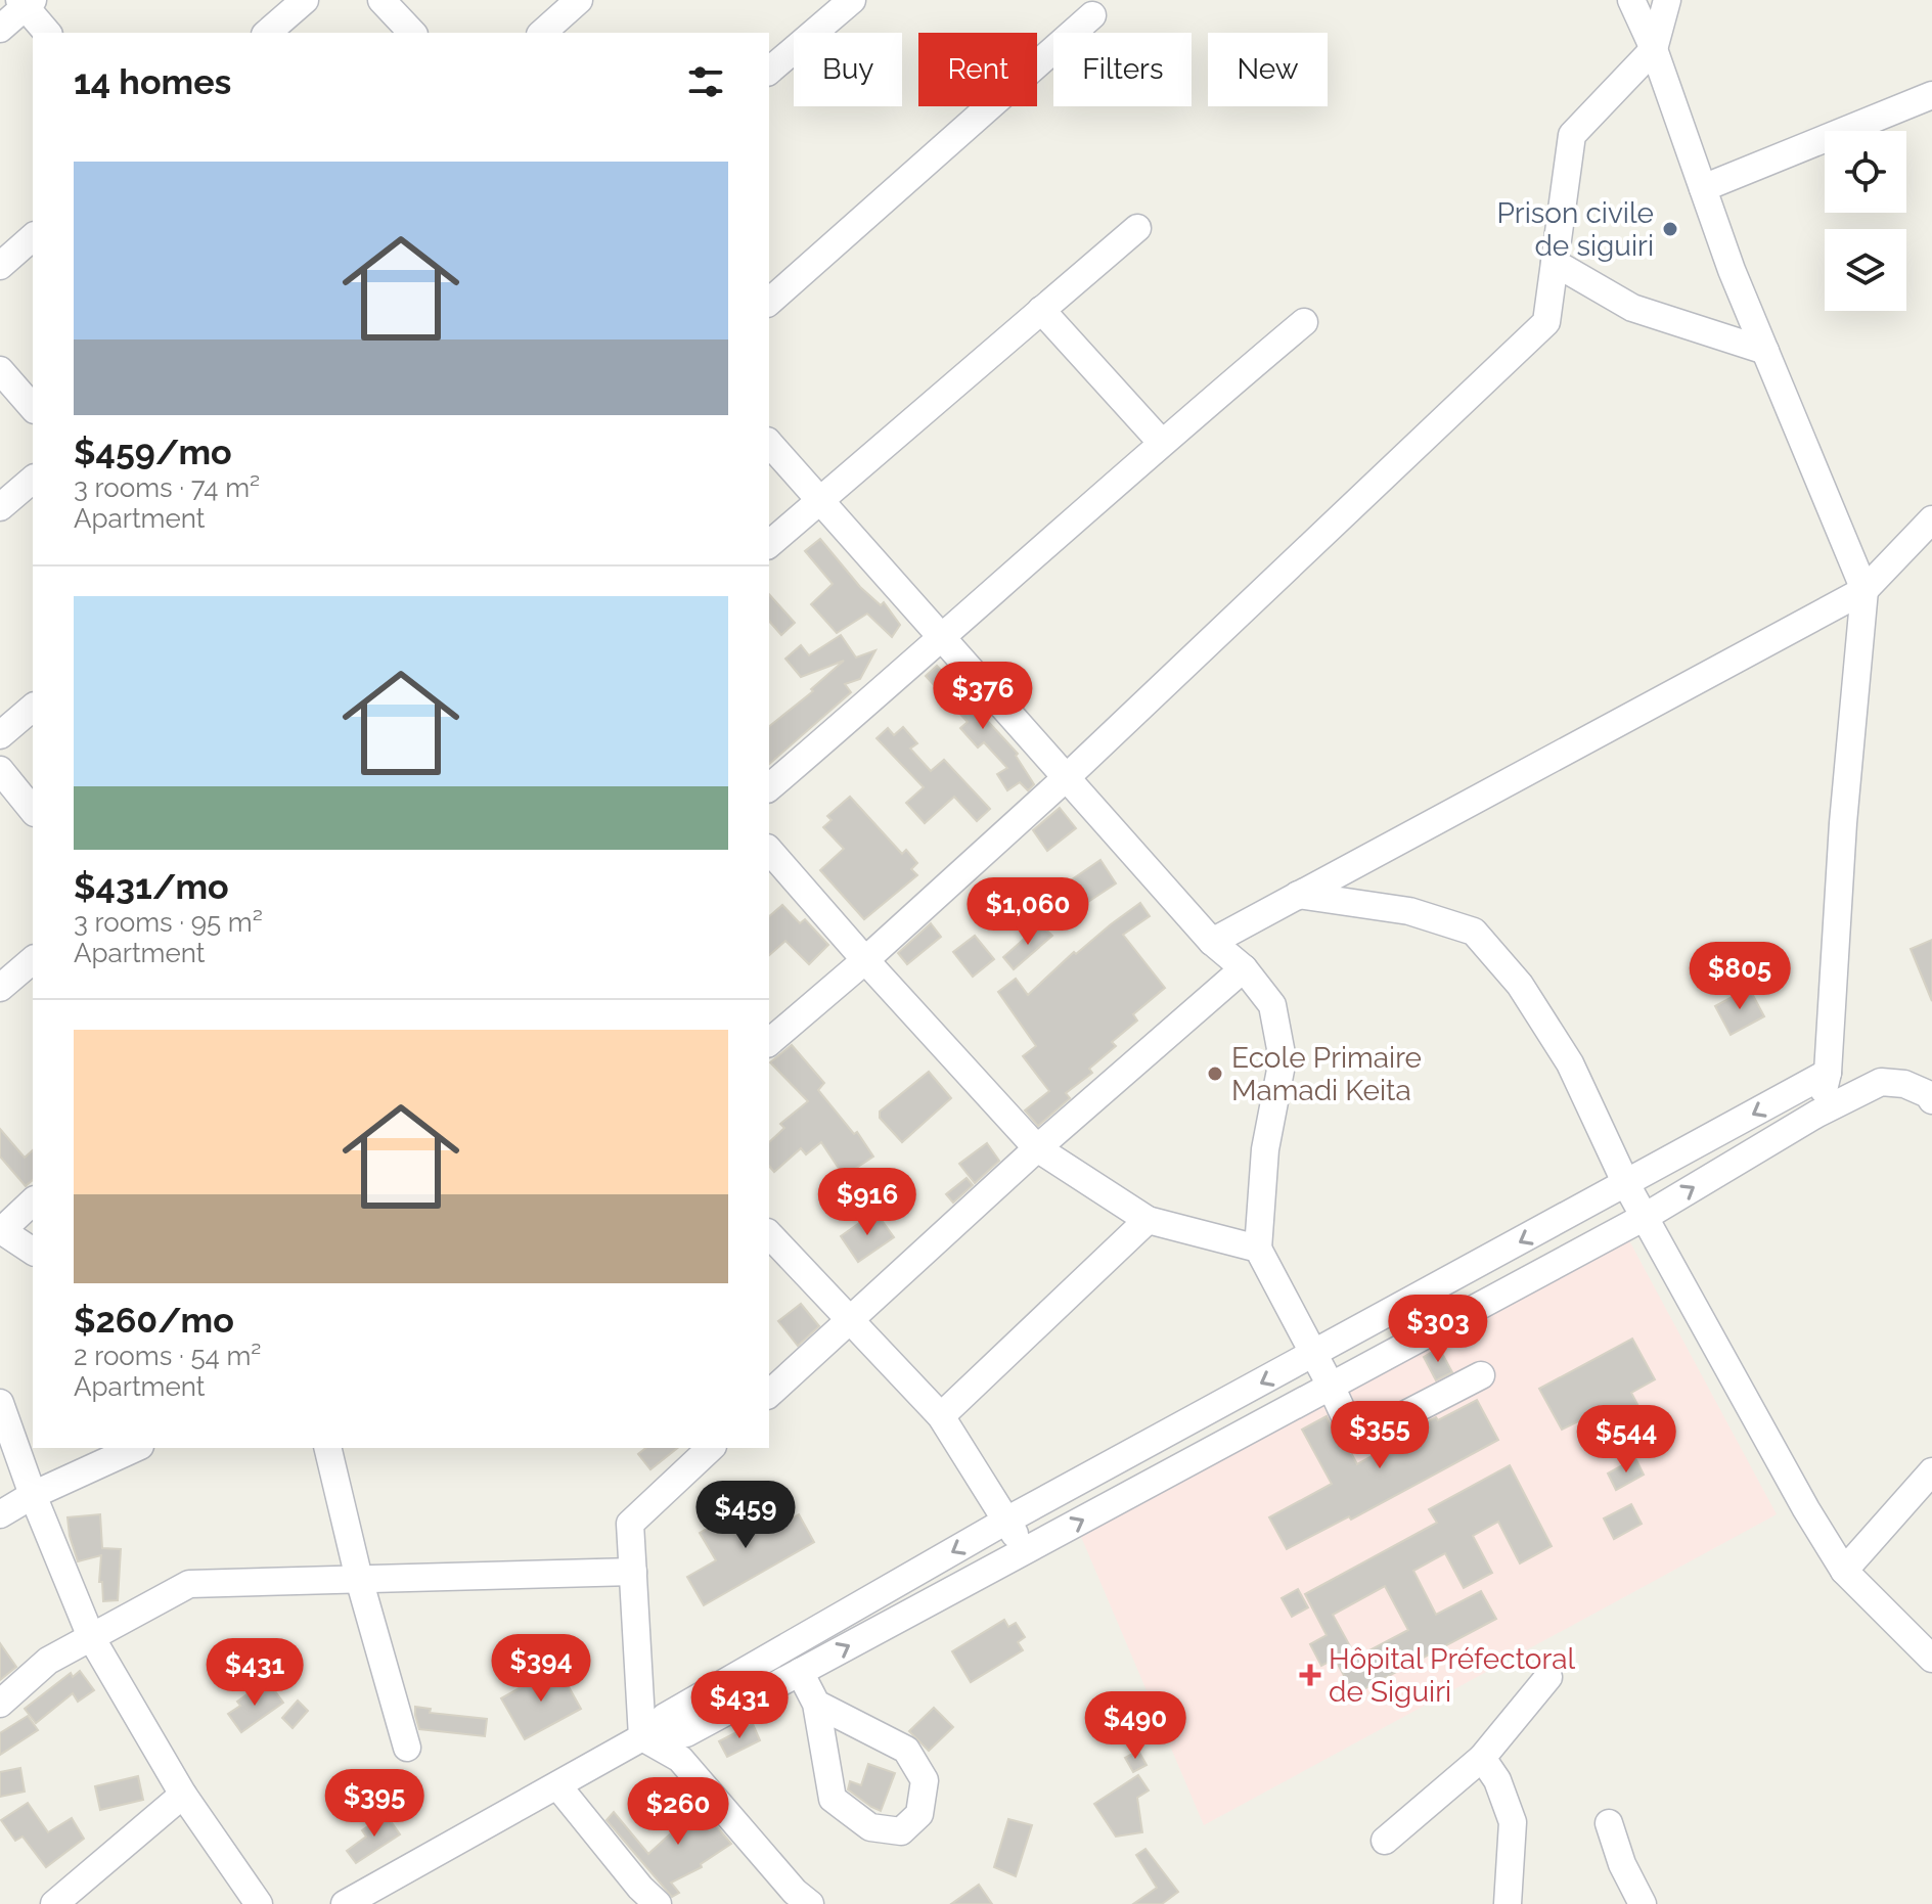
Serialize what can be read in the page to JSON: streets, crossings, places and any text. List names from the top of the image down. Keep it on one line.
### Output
{"places":{"other":["Prison civile de siguiri","Ecole Primaire Mamadi Keita"],"health":["Hôpital Préfectoral de Siguiri"]},"page":{"chip":["Buy","Rent","Filters","New"],"heading":"14 homes","list":[{"name":"$459/mo","note":"3 rooms · 74 m² · Apartment"},{"name":"$431/mo","note":"3 rooms · 95 m² · Apartment"},{"name":"$260/mo","note":"2 rooms · 54 m² · Apartment"}],"price":["$376","$1,060","$805","$916","$303","$355","$544","$459","$394","$431","$431","$490","$395","$260"]}}
